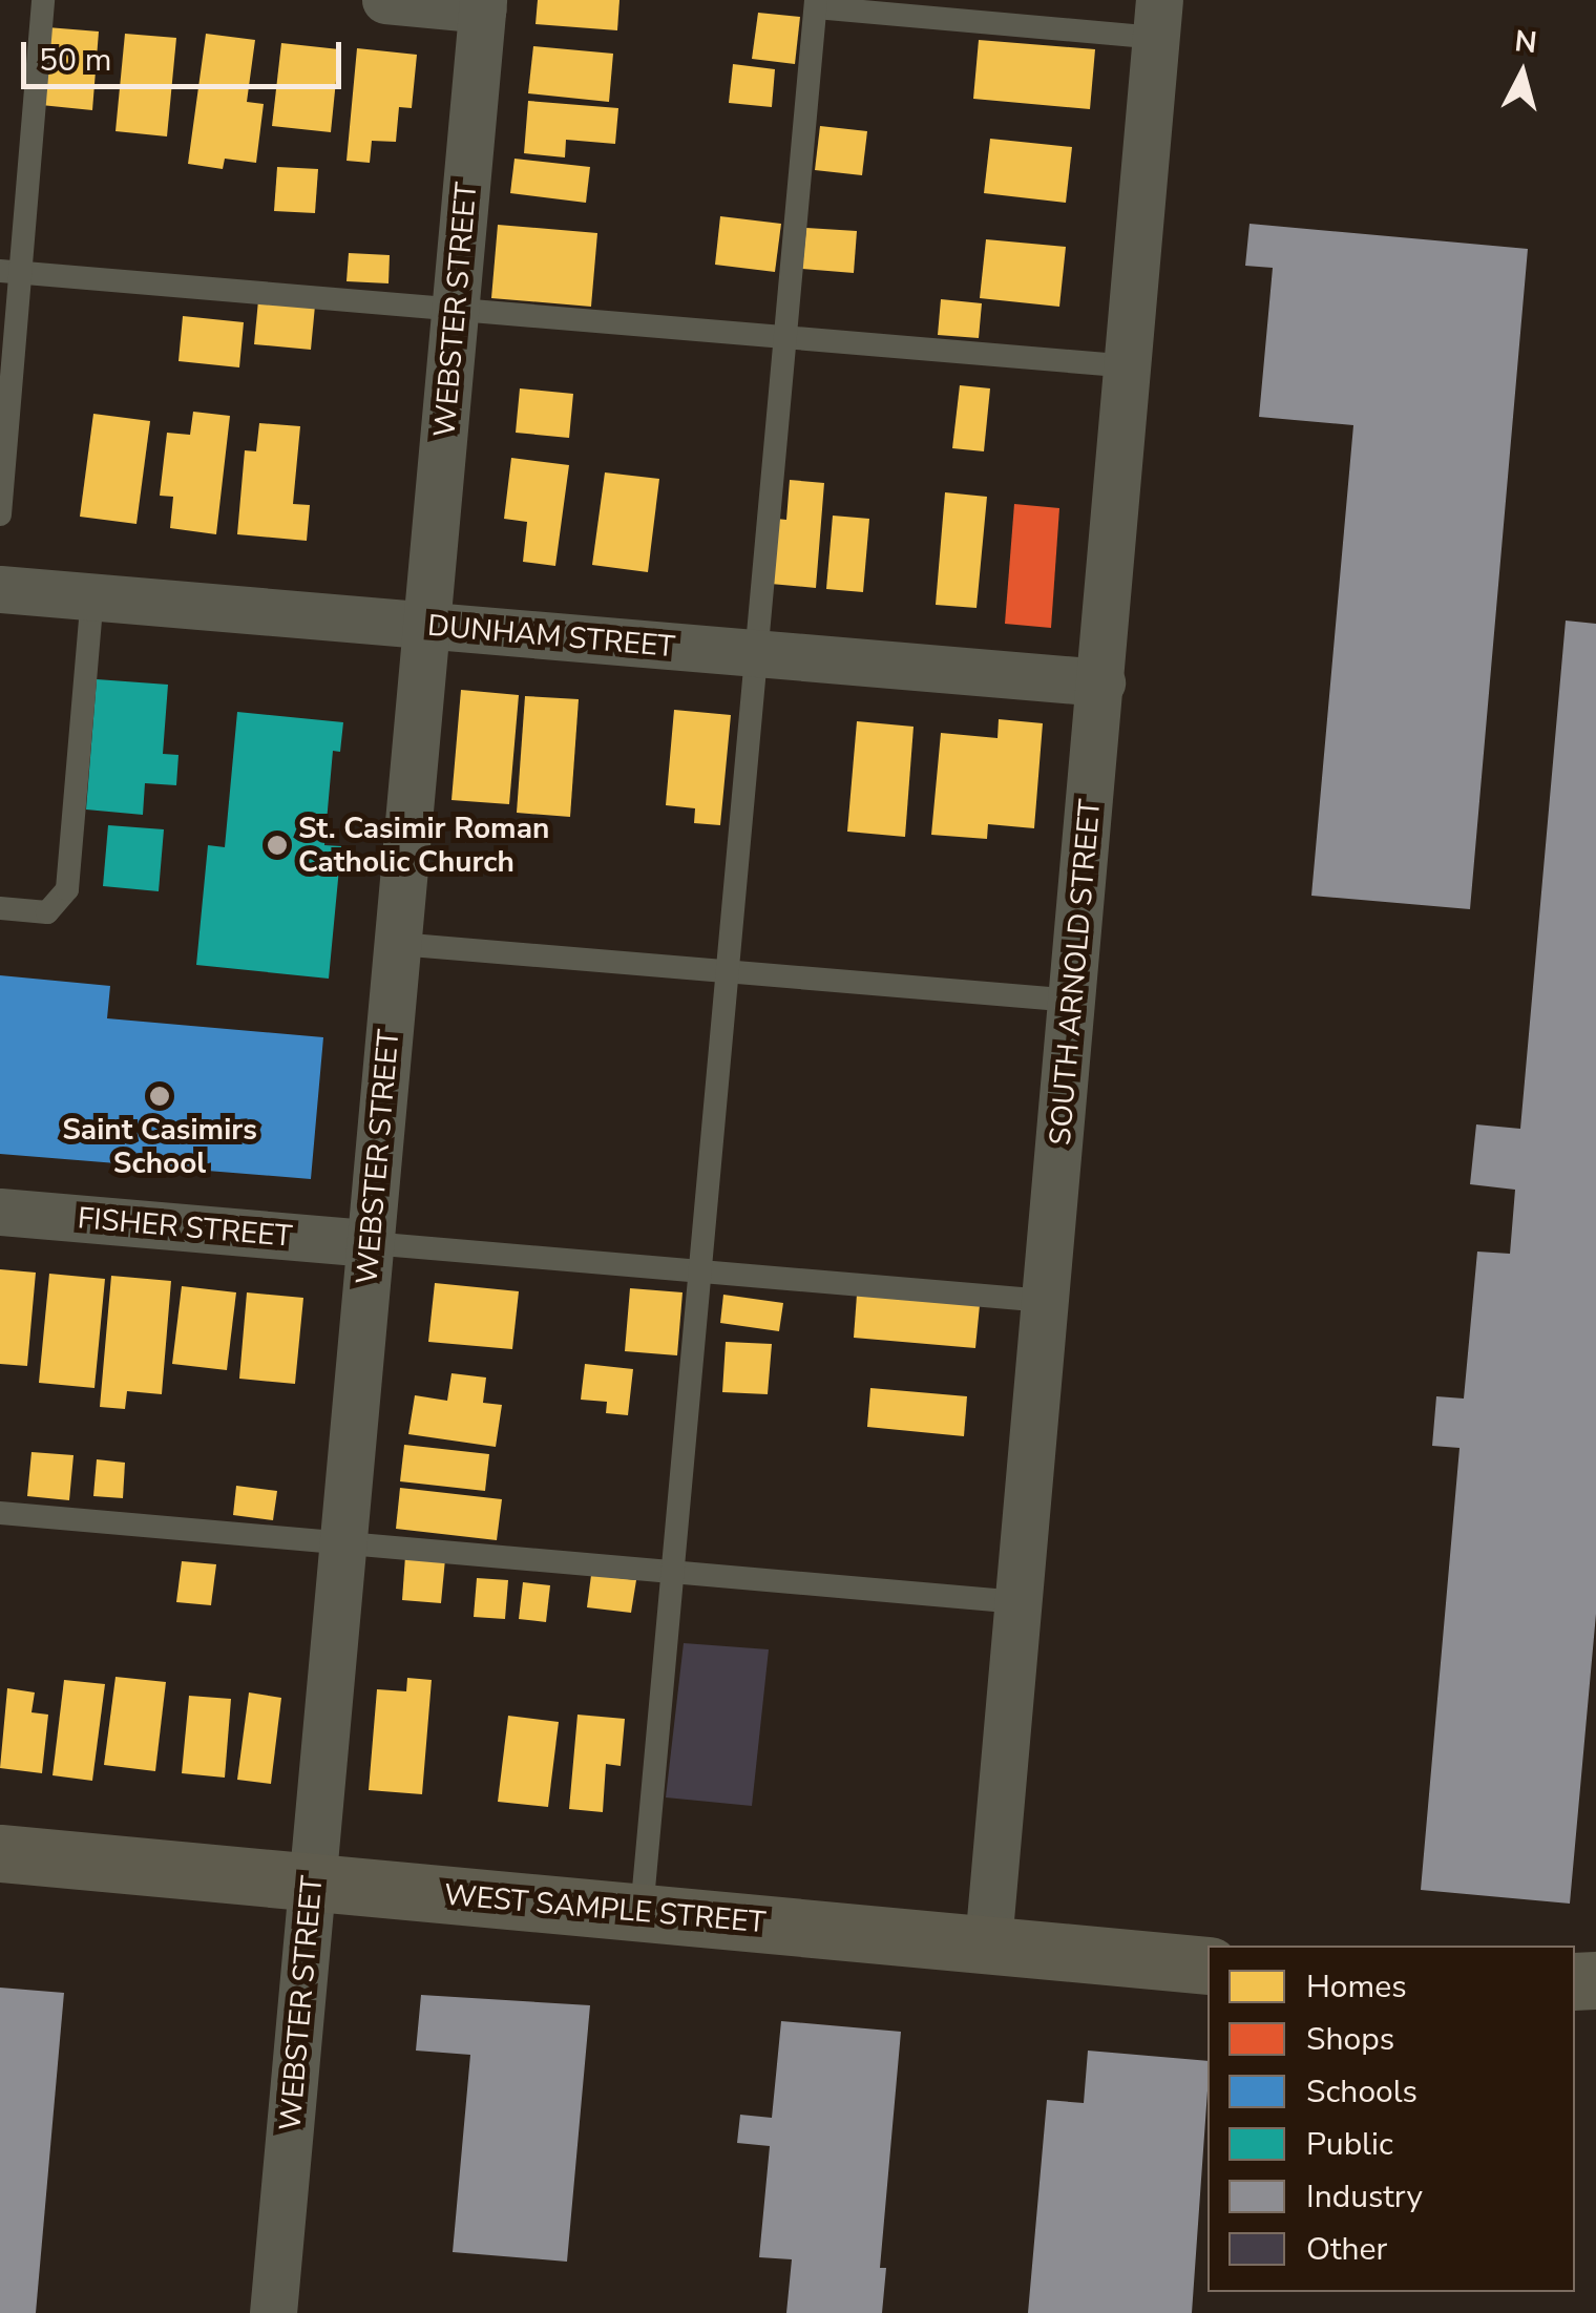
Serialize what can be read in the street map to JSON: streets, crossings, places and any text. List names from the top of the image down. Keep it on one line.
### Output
{"streets":{"main road":["WEST SAMPLE STREET"],"street":["WEBSTER STREET","DUNHAM STREET","SOUTH ARNOLD STREET","FISHER STREET"]},"crossings":[["WEBSTER STREET","DUNHAM STREET"],["WEBSTER STREET","FISHER STREET"],["WEBSTER STREET","WEST SAMPLE STREET"],["DUNHAM STREET","SOUTH ARNOLD STREET"],["SOUTH ARNOLD STREET","WEST SAMPLE STREET"]],"places":["St. Casimir Roman Catholic Church","Saint Casimirs School"],"legend":["Homes","Shops","Schools","Public","Industry","Other"],"scale_bar":"50 m","north":"top"}
